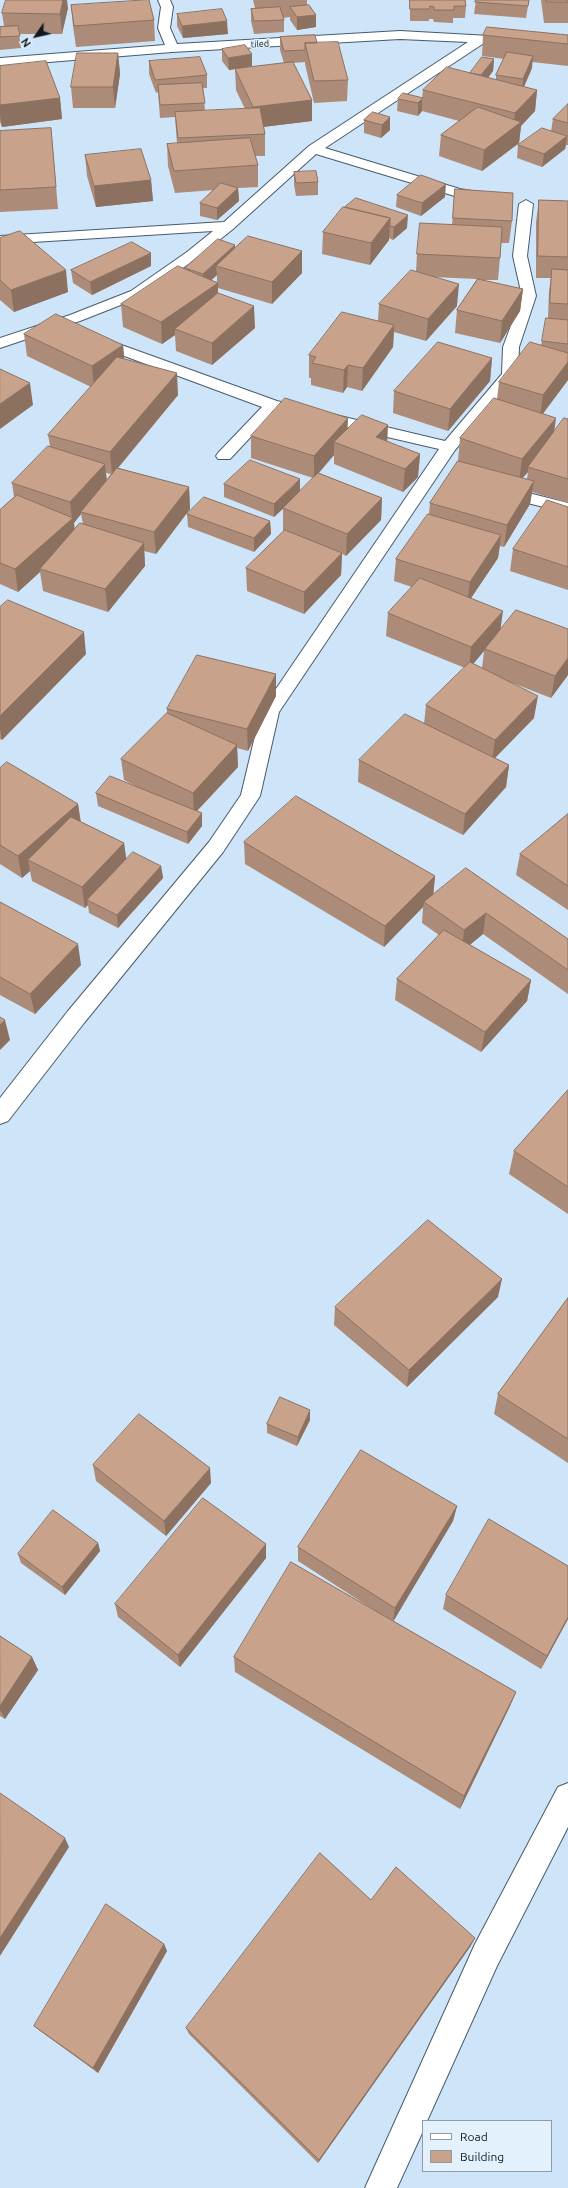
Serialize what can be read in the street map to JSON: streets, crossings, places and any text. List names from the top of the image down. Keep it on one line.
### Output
{"streets":{"street":["tiled"]},"legend":["Road","Building"],"north":"bottom left"}
